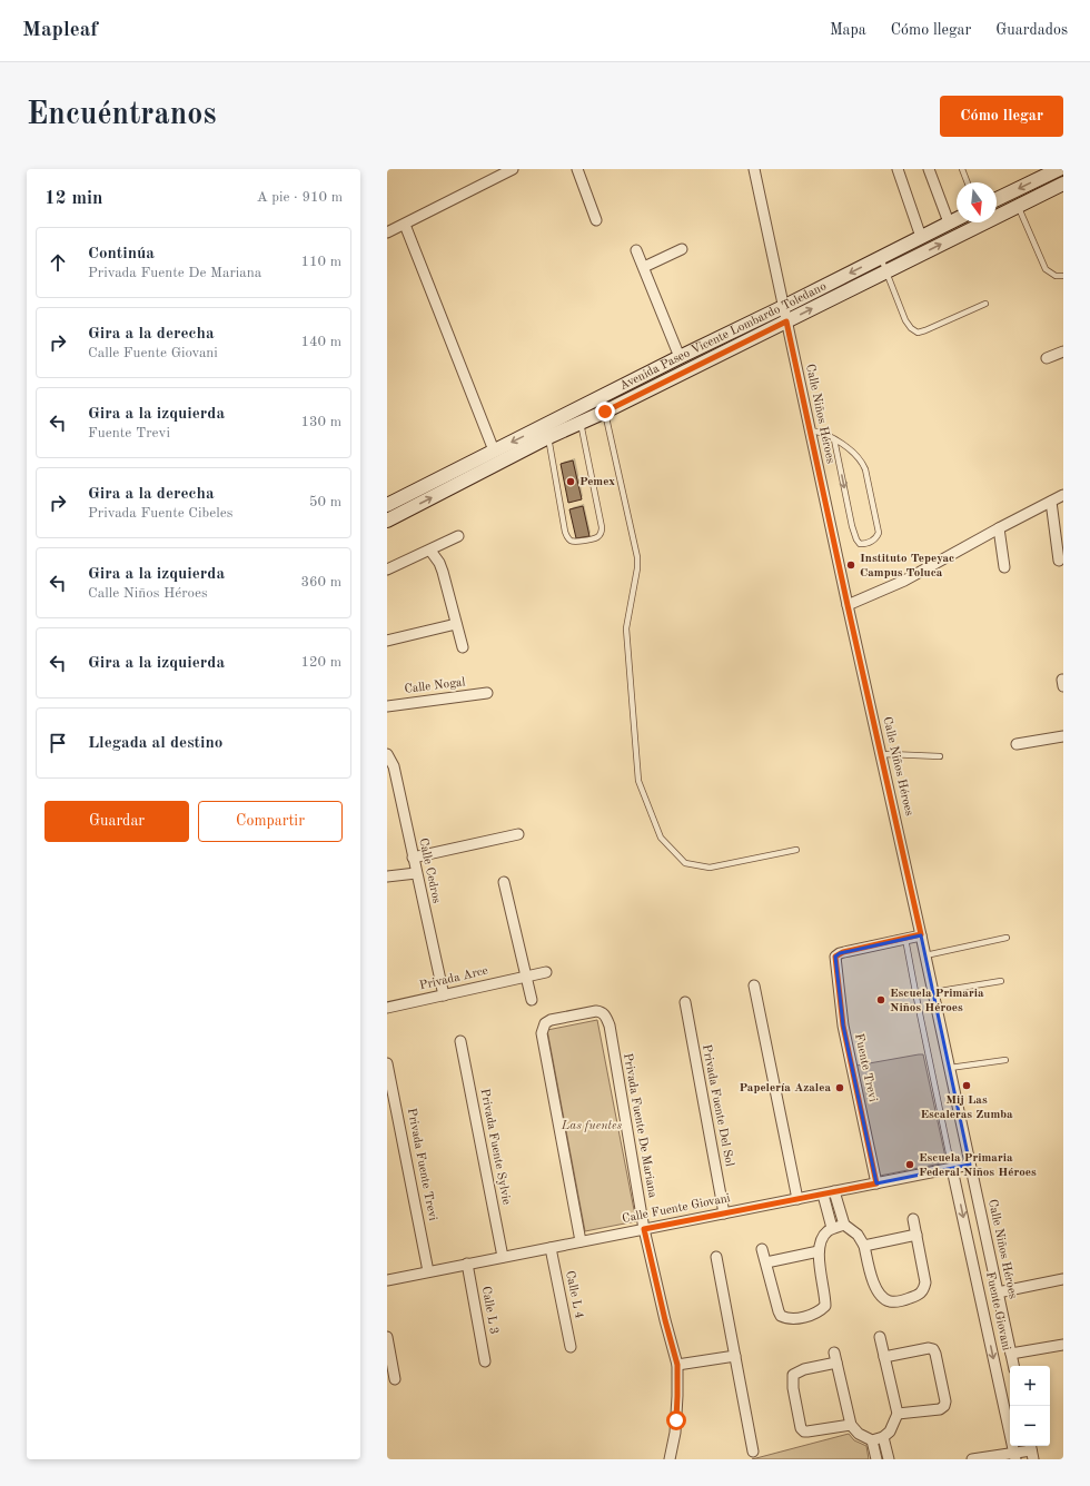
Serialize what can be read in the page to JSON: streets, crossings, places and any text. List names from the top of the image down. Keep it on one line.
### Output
{"streets":{"main road":["Avenida Paseo Vicente Lombardo Toledano"],"street":["Calle Niños Héroes","Calle Nogal","Calle Cedros","Privada Arce","Fuente Trevi","Privada Fuente Del Sol","Privada Fuente De Mariana","Privada Fuente Sylvie","Privada Fuente Trevi","Calle Fuente Giovani","Calle L 4","Calle L 3","Fuente Giovani"]},"crossings":[["Avenida Paseo Vicente Lombardo Toledano","Calle Niños Héroes"],["Calle Niños Héroes","Calle Fuente Giovani"],["Calle Cedros","Privada Arce"],["Fuente Trevi","Calle Fuente Giovani"],["Privada Fuente Del Sol","Calle Fuente Giovani"],["Privada Fuente De Mariana","Calle Fuente Giovani"],["Privada Fuente Sylvie","Calle Fuente Giovani"],["Privada Fuente Trevi","Calle Fuente Giovani"],["Calle Fuente Giovani","Calle L 4"],["Calle Fuente Giovani","Calle L 3"],["Calle Fuente Giovani","Fuente Giovani"]],"one_way":["Fuente Giovani"],"parks":["Las fuentes"],"places":["Pemex","Instituto Tepeyac Campus Toluca","Escuela Primaria Niños Héroes","Mij Las Escaleras Zumba","Papelería Azalea","Escuela Primaria Federal Niños Héroes"],"north":"bottom","page":{"header":"Mapleaf","nav":["Mapa","Cómo llegar","Guardados"],"buttons":["Cómo llegar",["Guardar","Compartir"]],"title":"Encuéntranos","heading":["12 min","A pie · 910 m"],"list":[["Continúa","Privada Fuente De Mariana","110 m"],["Gira a la derecha","Calle Fuente Giovani","140 m"],["Gira a la izquierda","Fuente Trevi","130 m"],["Gira a la derecha","Privada Fuente Cibeles","50 m"],["Gira a la izquierda","Calle Niños Héroes","360 m"],["Gira a la izquierda","120 m"],"Llegada al destino"],"map_buttons":["+","−"]}}
